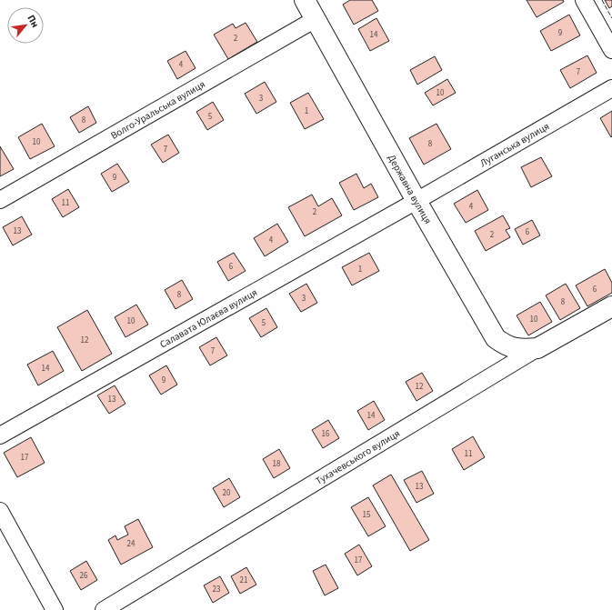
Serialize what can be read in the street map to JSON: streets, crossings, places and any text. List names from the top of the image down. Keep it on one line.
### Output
{"streets":{"main road":["Державна вулиця","Тухачевського вулиця"],"street":["Волго-Уральська вулиця","Луганська вулиця","Салавата Юлаєва вулиця"]},"crossings":[["Волго-Уральська вулиця","Державна вулиця"],["Луганська вулиця","Державна вулиця"],["Луганська вулиця","Салавата Юлаєва вулиця"],["Державна вулиця","Салавата Юлаєва вулиця"],["Державна вулиця","Тухачевського вулиця"]],"house_numbers":["9","14","2","4","7","10","3","1","5","8","10","8","7","9","11","4","2","13","6","2","4","6","1","6","8","3","8","10","10","5","12","7","14","9","12","13","14","16","11","17","18","13","20","15","24","17","26","21","23"],"north":"top right"}
